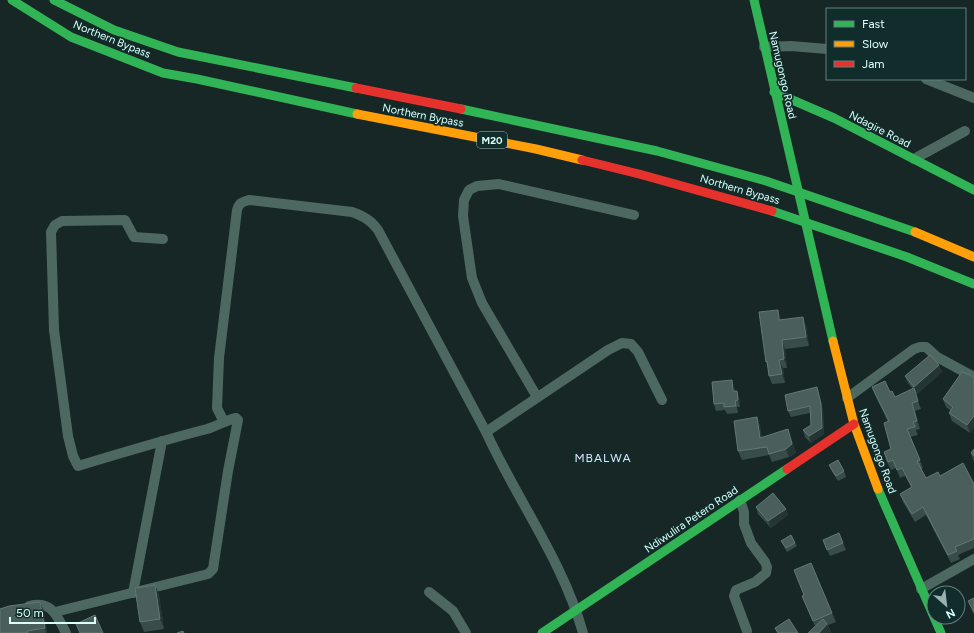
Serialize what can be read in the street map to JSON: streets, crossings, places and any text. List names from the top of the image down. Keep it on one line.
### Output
{"streets":{"main road":["Northern Bypass","Namugongo Road","Ndagire Road","M20","Ndiwulira Petero Road"]},"crossings":[["Namugongo Road","Ndagire Road"],["Namugongo Road","Ndiwulira Petero Road"]],"districts":["MBALWA"],"legend":["Fast","Slow","Jam"],"scale_bar":"50 m","north":"bottom right"}
